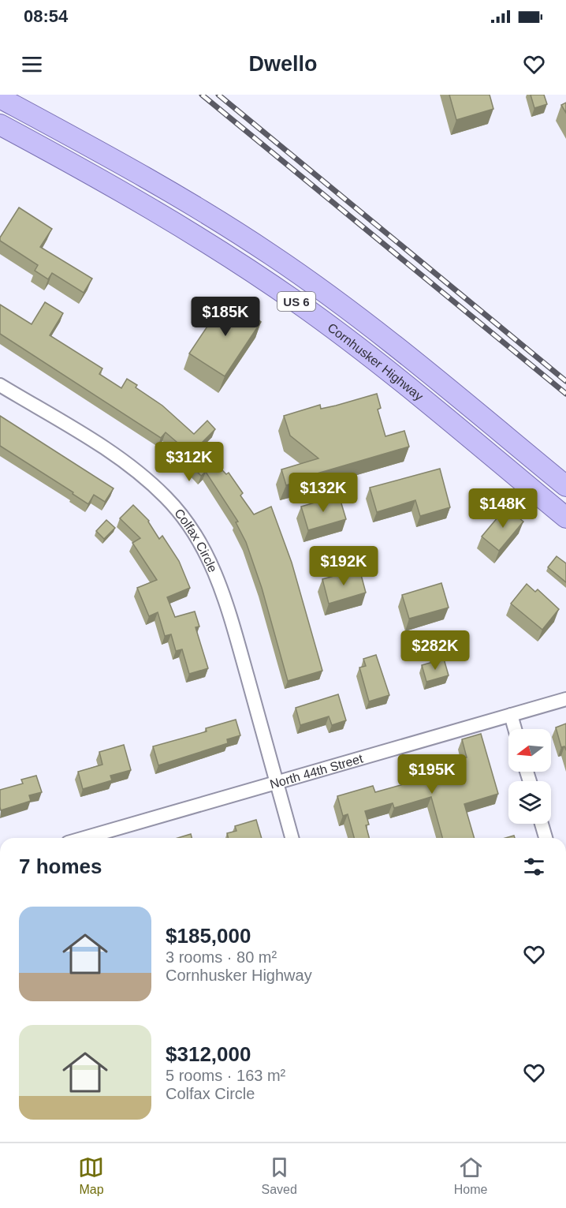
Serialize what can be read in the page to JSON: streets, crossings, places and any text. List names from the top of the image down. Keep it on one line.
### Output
{"streets":{"main road":["US 6","Cornhusker Highway"],"street":["Colfax Circle","North 44th Street"]},"crossings":[["Colfax Circle","North 44th Street"]],"north":"left","page":{"status":"08:54","header":"Dwello","price":["$185K","$312K","$132K","$148K","$192K","$282K","$195K"],"heading":"7 homes","list":[{"name":"$185,000","note":"3 rooms · 80 m² · Cornhusker Highway"},{"name":"$312,000","note":"5 rooms · 163 m² · Colfax Circle"}],"tabs":["Map","Saved","Home"]}}
